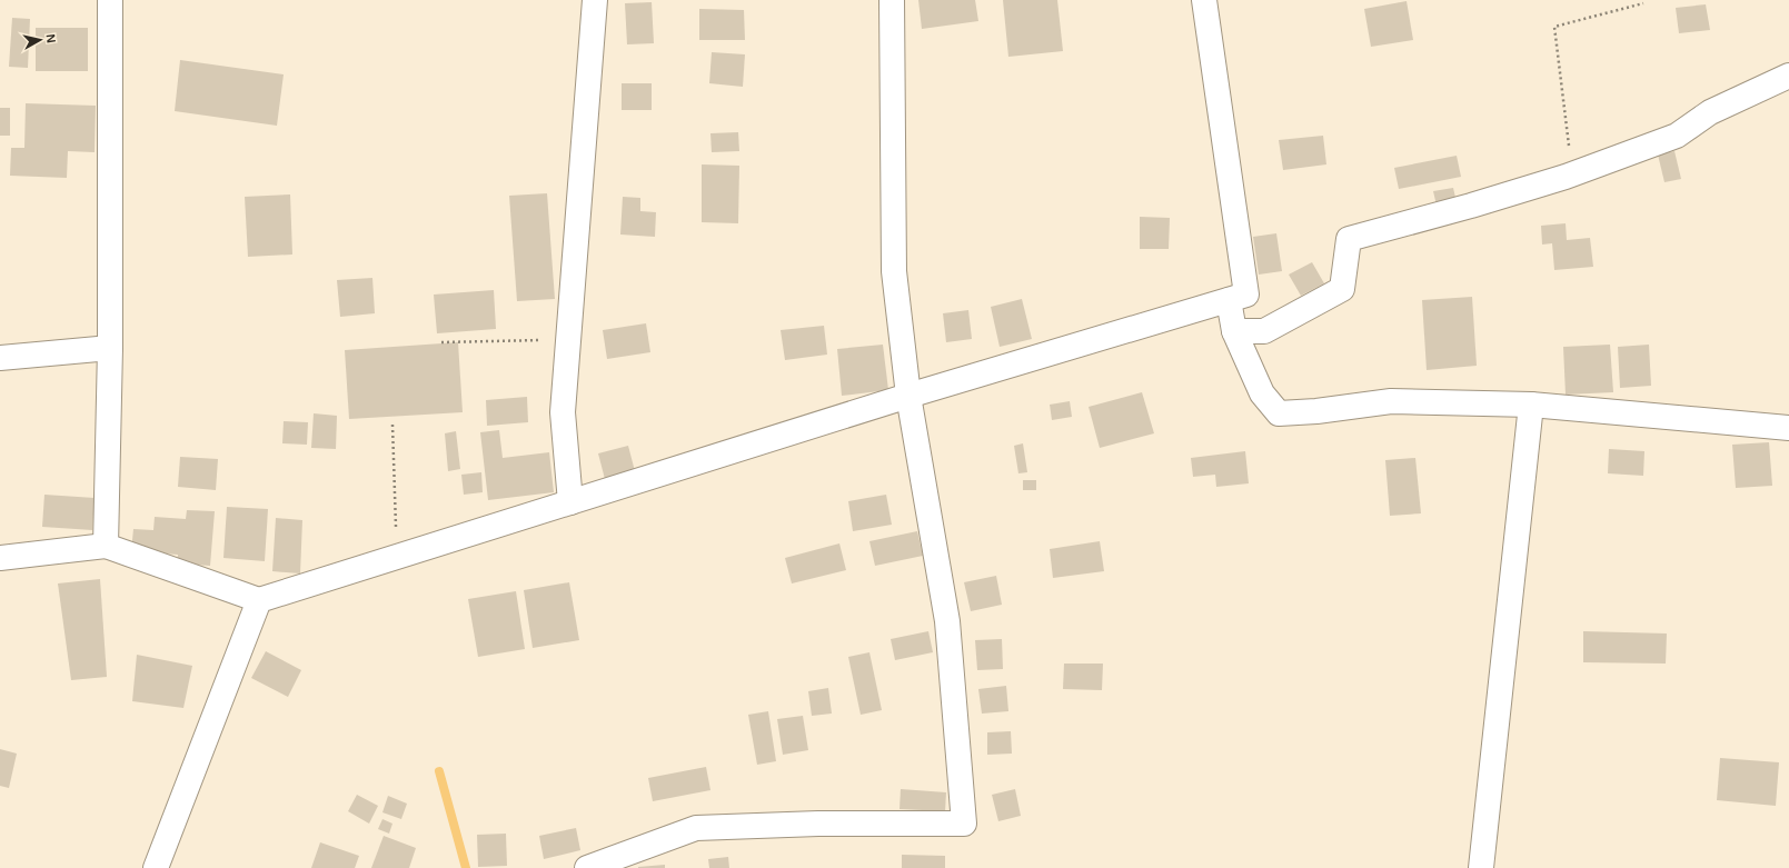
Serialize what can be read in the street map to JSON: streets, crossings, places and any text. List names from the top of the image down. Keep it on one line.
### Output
{"north":"right"}
